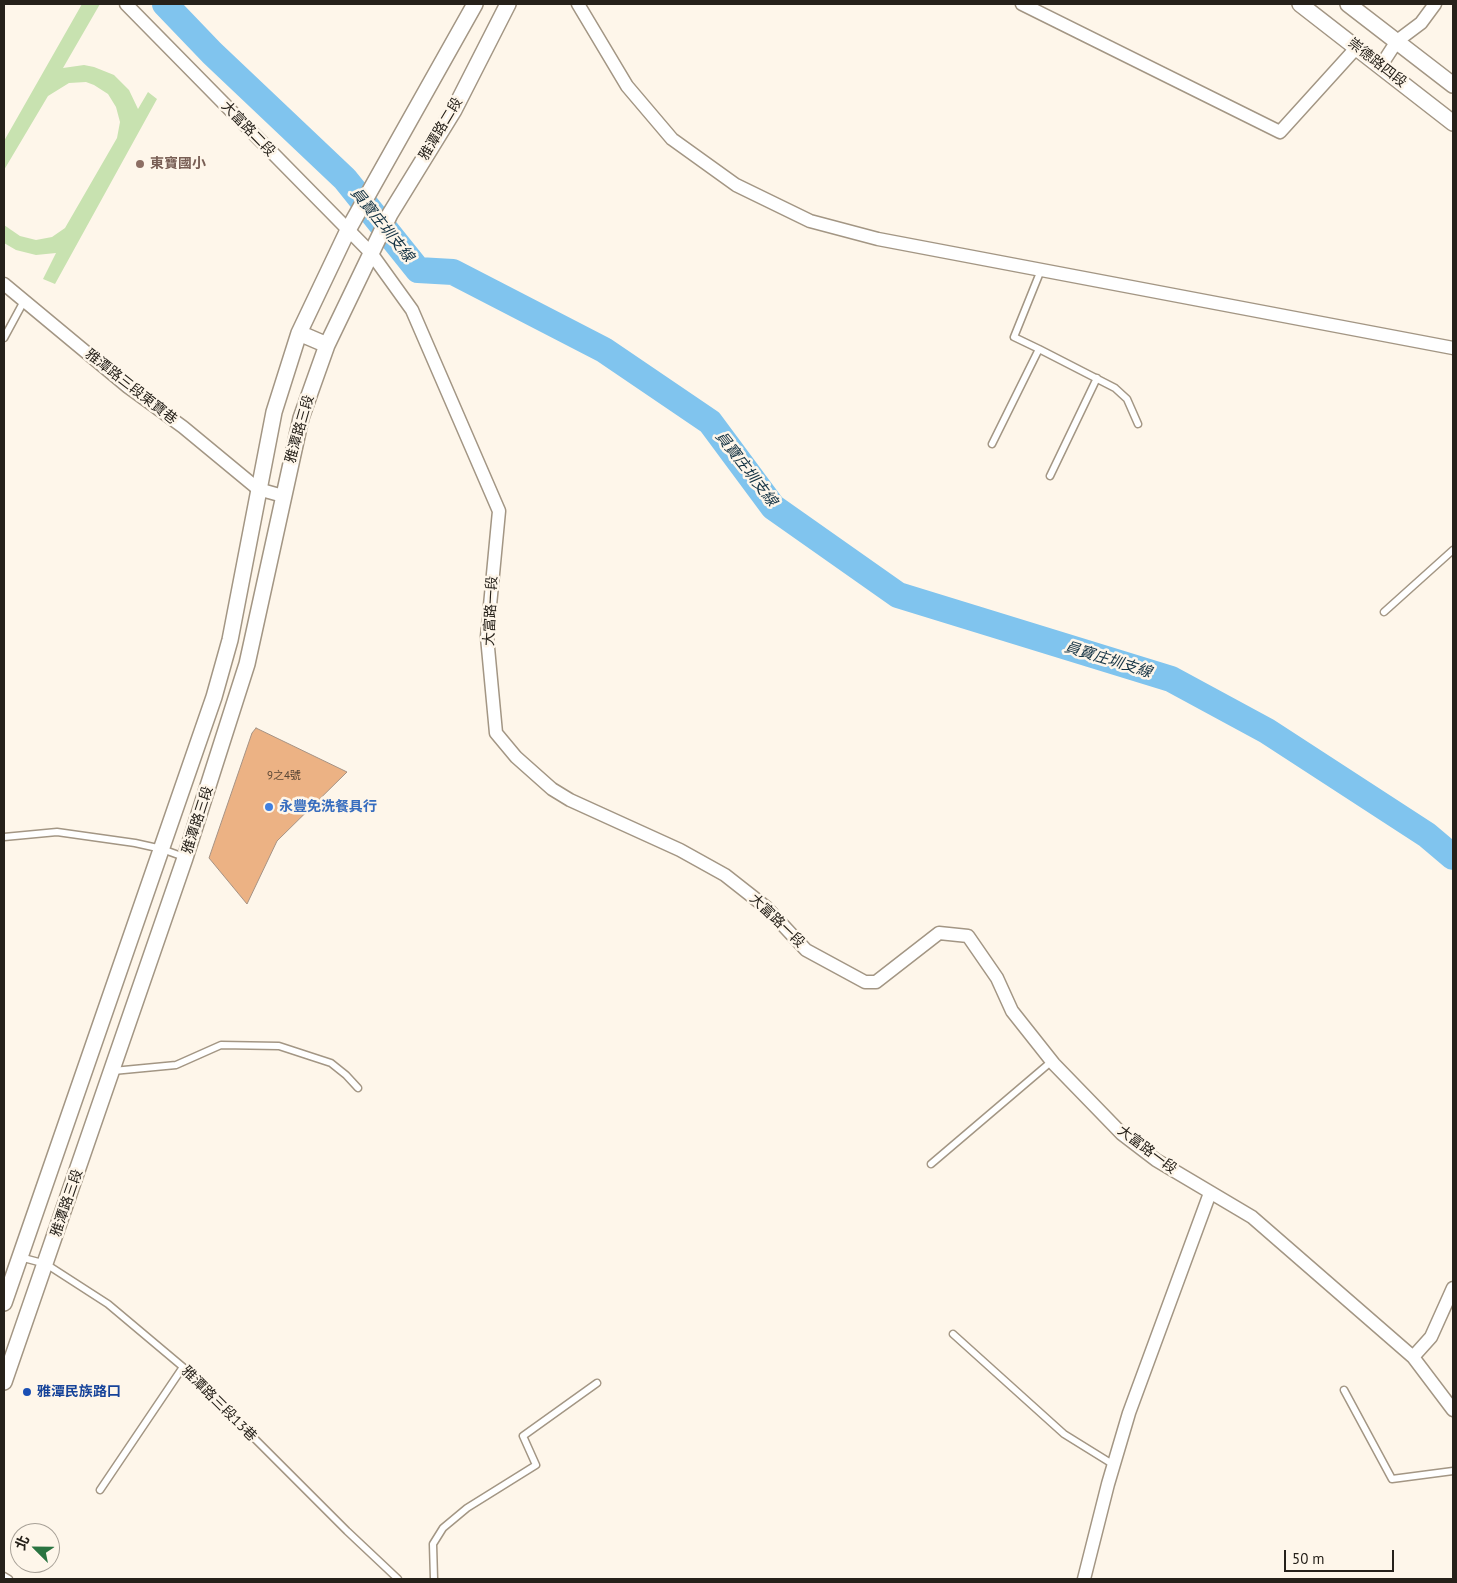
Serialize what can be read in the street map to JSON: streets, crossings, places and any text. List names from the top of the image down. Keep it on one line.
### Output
{"streets":{"street":["崇德路四段","大富路二段","雅潭路二段","雅潭路三段東寶巷","雅潭路三段","大富路一段"],"lane":["雅潭路三段13巷"]},"crossings":[["大富路二段","雅潭路二段"],["大富路二段","雅潭路三段"],["大富路二段","大富路一段"],["雅潭路二段","雅潭路三段"],["雅潭路二段","大富路一段"],["雅潭路三段東寶巷","雅潭路三段"],["雅潭路三段","大富路一段"],["雅潭路三段","雅潭路三段13巷"]],"water":["員寶庄圳支線"],"places":["東寶國小","永豐免洗餐具行","雅潭民族路口"],"house_numbers":["9之4號"],"scale_bar":"50 m","north":"top left"}
